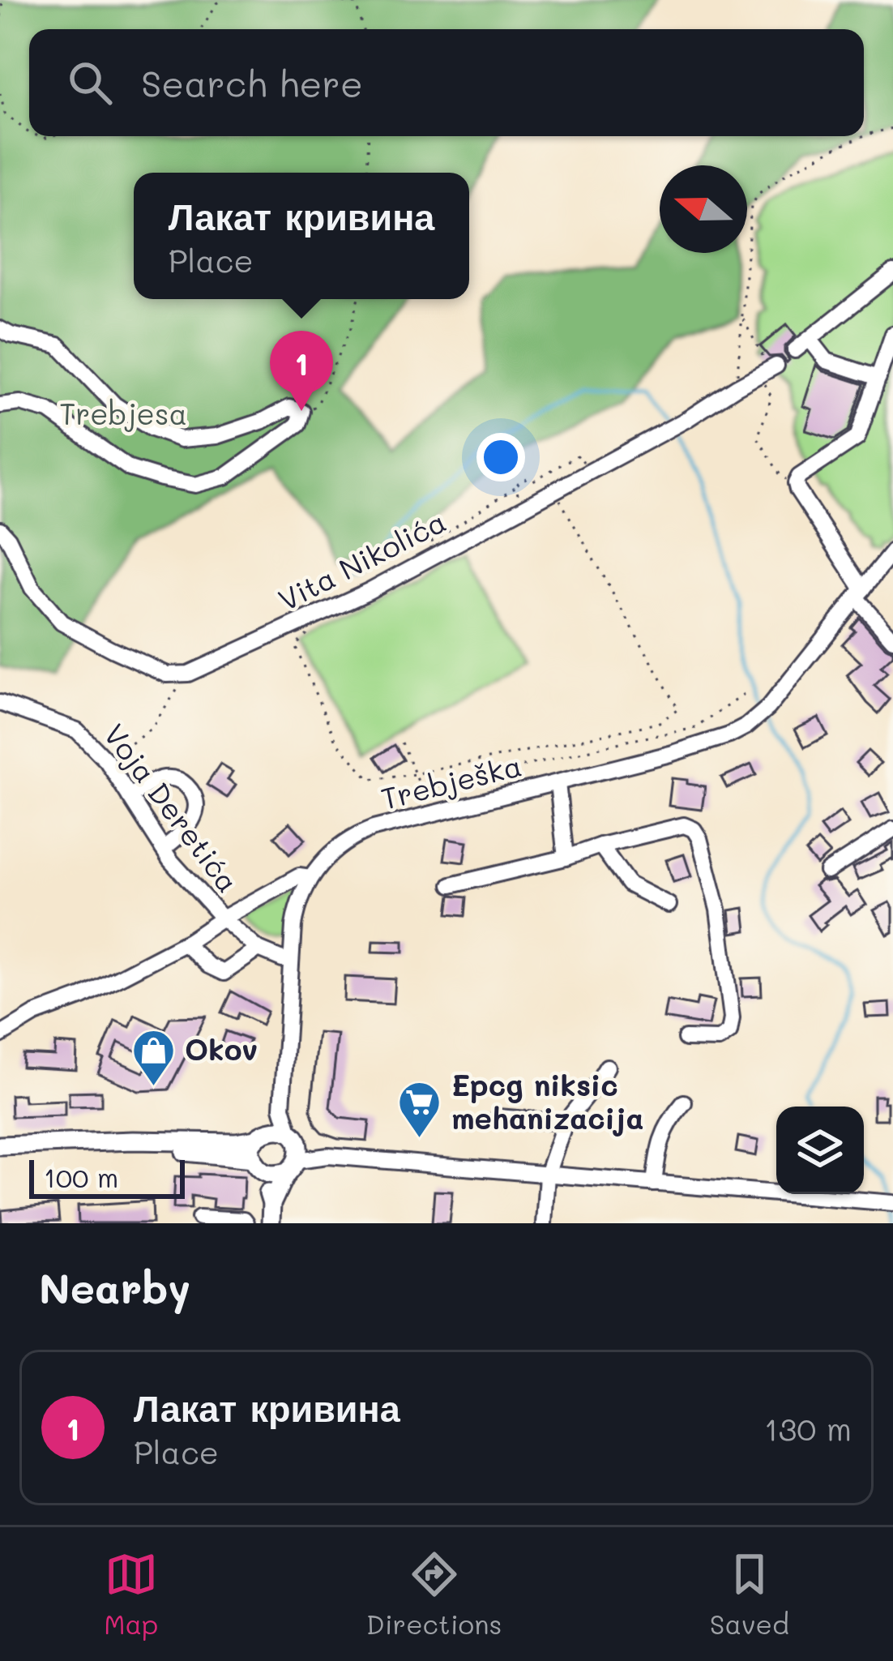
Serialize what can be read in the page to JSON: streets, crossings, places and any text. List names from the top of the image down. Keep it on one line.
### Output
{"streets":{"street":["Vita Nikolića","Trebješka","Voja Deretića"]},"crossings":[["Trebješka","Voja Deretića"]],"parks":["Trebjesa"],"places":{"shop":["Okov"],"supermarket":["Epcg niksic mehanizacija"]},"scale_bar":"100 m","north":"left","page":{"search":"Search here","popup":["Лакат кривина","Place"],"pins":"1","scale":"100 m","heading":"Nearby","list":[{"mark":"1","name":"Лакат кривина","note":"Place","value":"130 m"}],"nav":["Map","Directions","Saved"]}}
